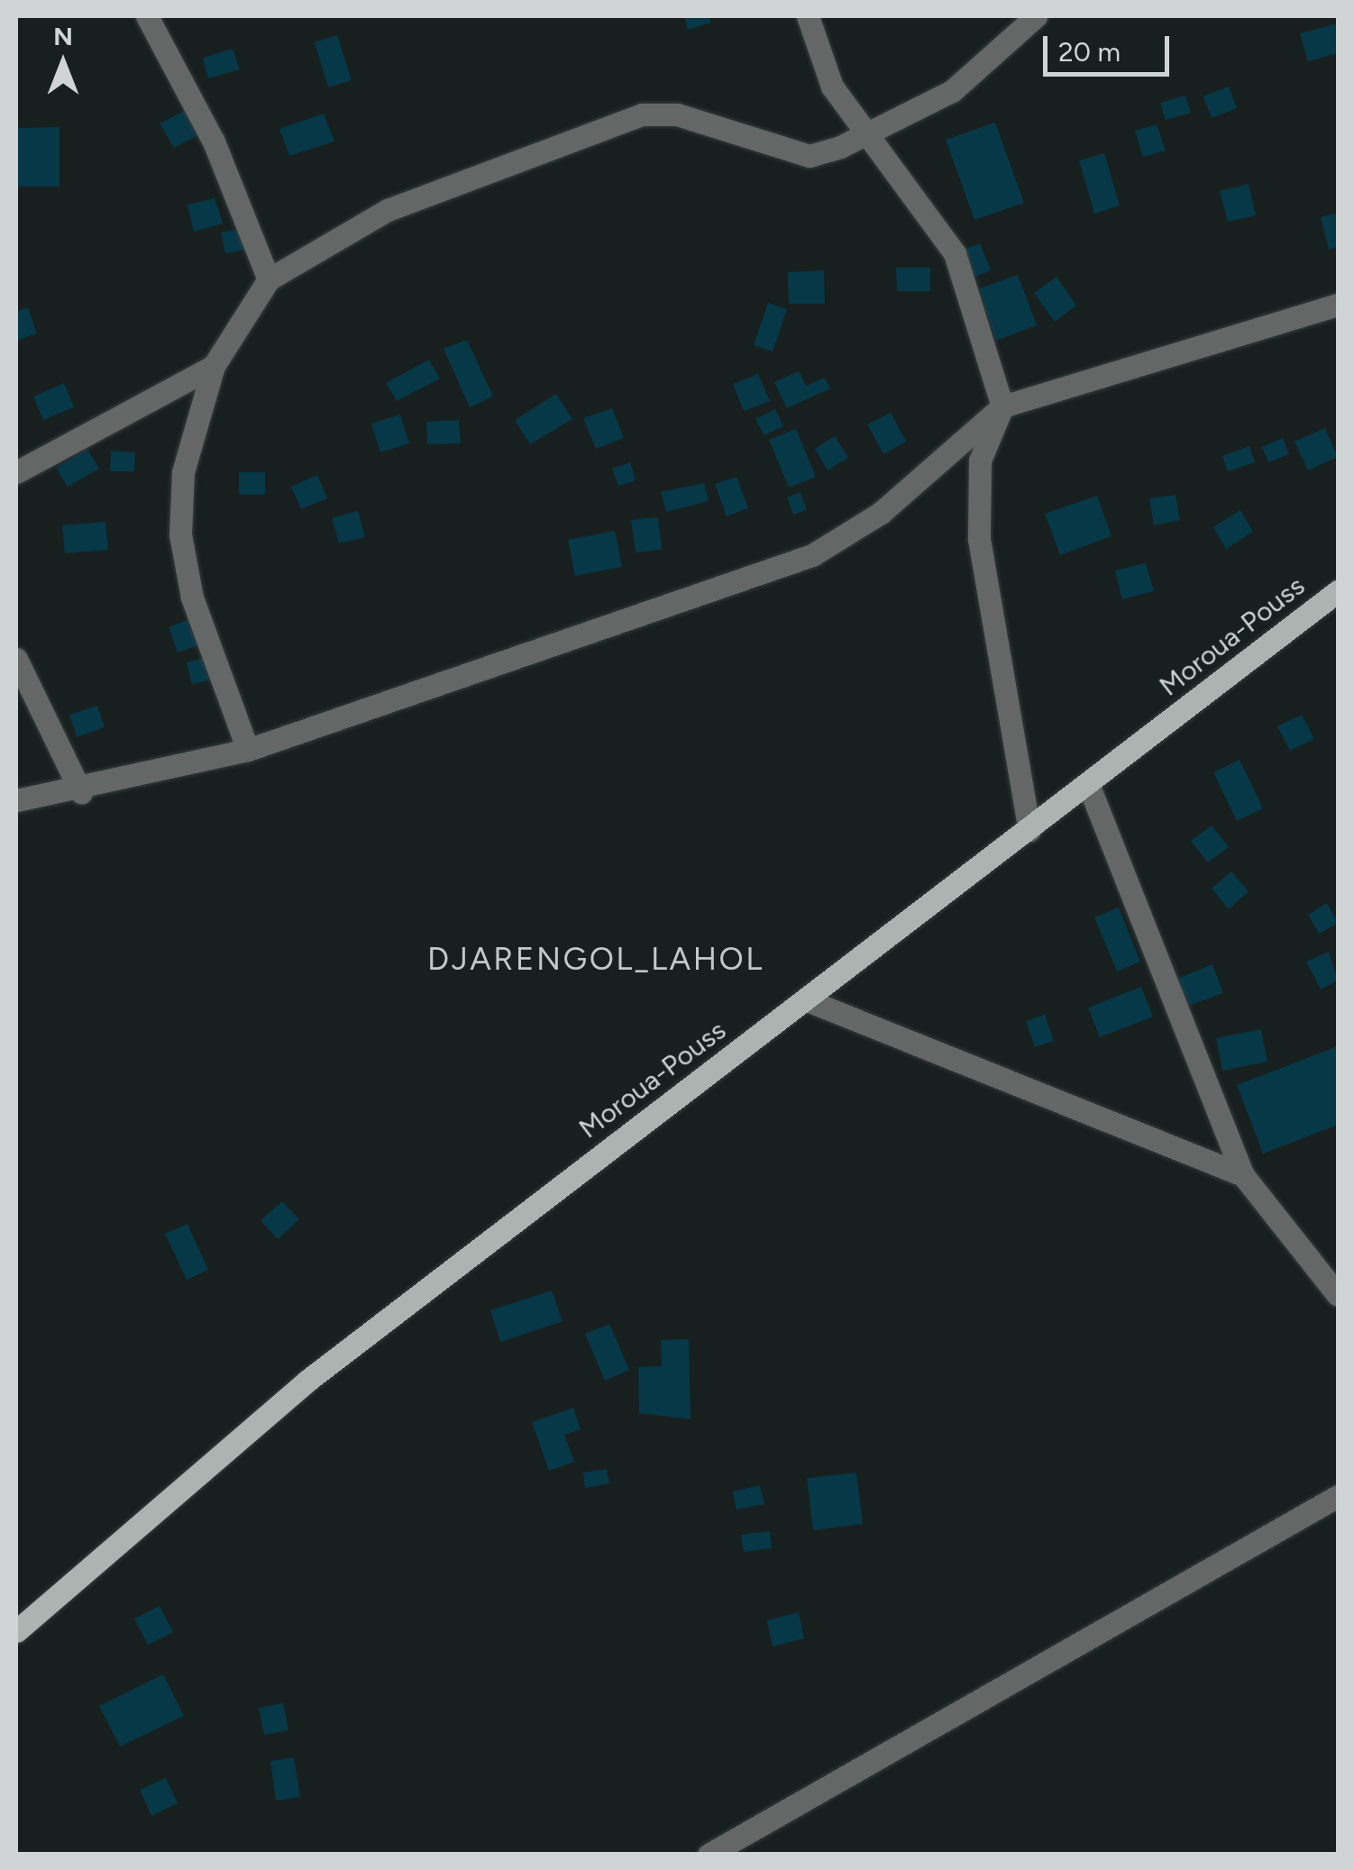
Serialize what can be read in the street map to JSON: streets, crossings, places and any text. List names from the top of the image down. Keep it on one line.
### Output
{"streets":{"main road":["Moroua-Pouss"]},"districts":["DJARENGOL_LAHOL"],"scale_bar":"20 m","north":"top"}
